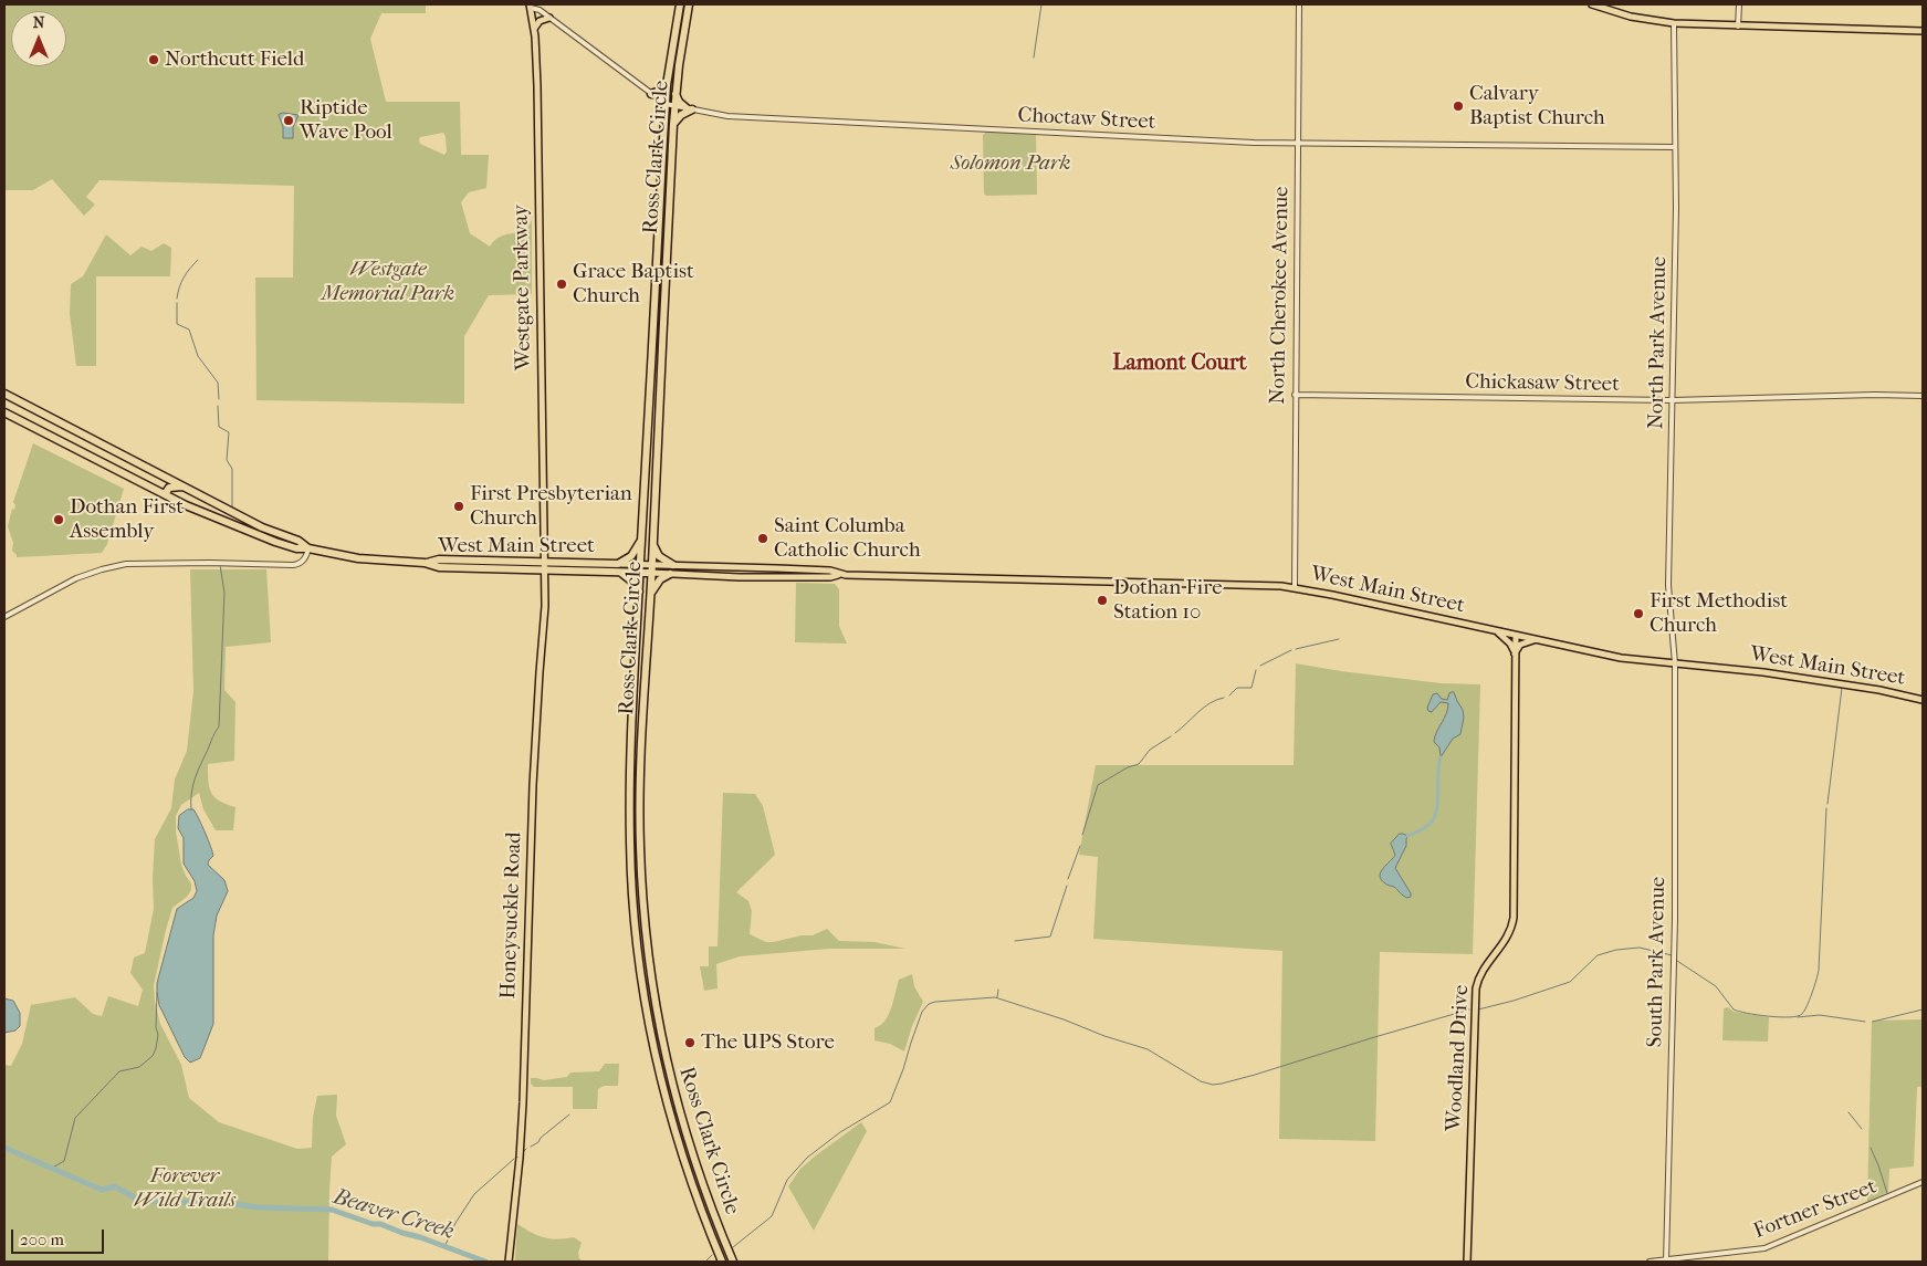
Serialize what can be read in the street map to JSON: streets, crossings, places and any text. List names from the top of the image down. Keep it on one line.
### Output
{"streets":{"highway":["Ross Clark Circle","West Main Street"],"main road":["Westgate Parkway","Honeysuckle Road","Woodland Drive"],"street":["Choctaw Street","North Cherokee Avenue","North Park Avenue","Chickasaw Street","South Park Avenue","Fortner Street"]},"crossings":[["Choctaw Street","Ross Clark Circle"],["Choctaw Street","Westgate Parkway"],["Choctaw Street","North Cherokee Avenue"],["Choctaw Street","North Park Avenue"],["Ross Clark Circle","West Main Street"],["Westgate Parkway","West Main Street"],["Westgate Parkway","Honeysuckle Road"],["North Cherokee Avenue","Chickasaw Street"],["North Cherokee Avenue","West Main Street"],["North Park Avenue","Chickasaw Street"],["North Park Avenue","West Main Street"],["North Park Avenue","South Park Avenue"],["West Main Street","Honeysuckle Road"],["West Main Street","South Park Avenue"],["West Main Street","Woodland Drive"],["South Park Avenue","Fortner Street"]],"districts":["Lamont Court"],"water":["Beaver Creek"],"parks":["Solomon Park","Westgate Memorial Park","Forever Wild Trails"],"places":["Northcutt Field","Calvary Baptist Church","Riptide Wave Pool","Grace Baptist Church","First Presbyterian Church","Dothan First Assembly","Saint Columba Catholic Church","Dothan Fire Station 10","First Methodist Church","The UPS Store"],"scale_bar":"200 m","north":"top"}
